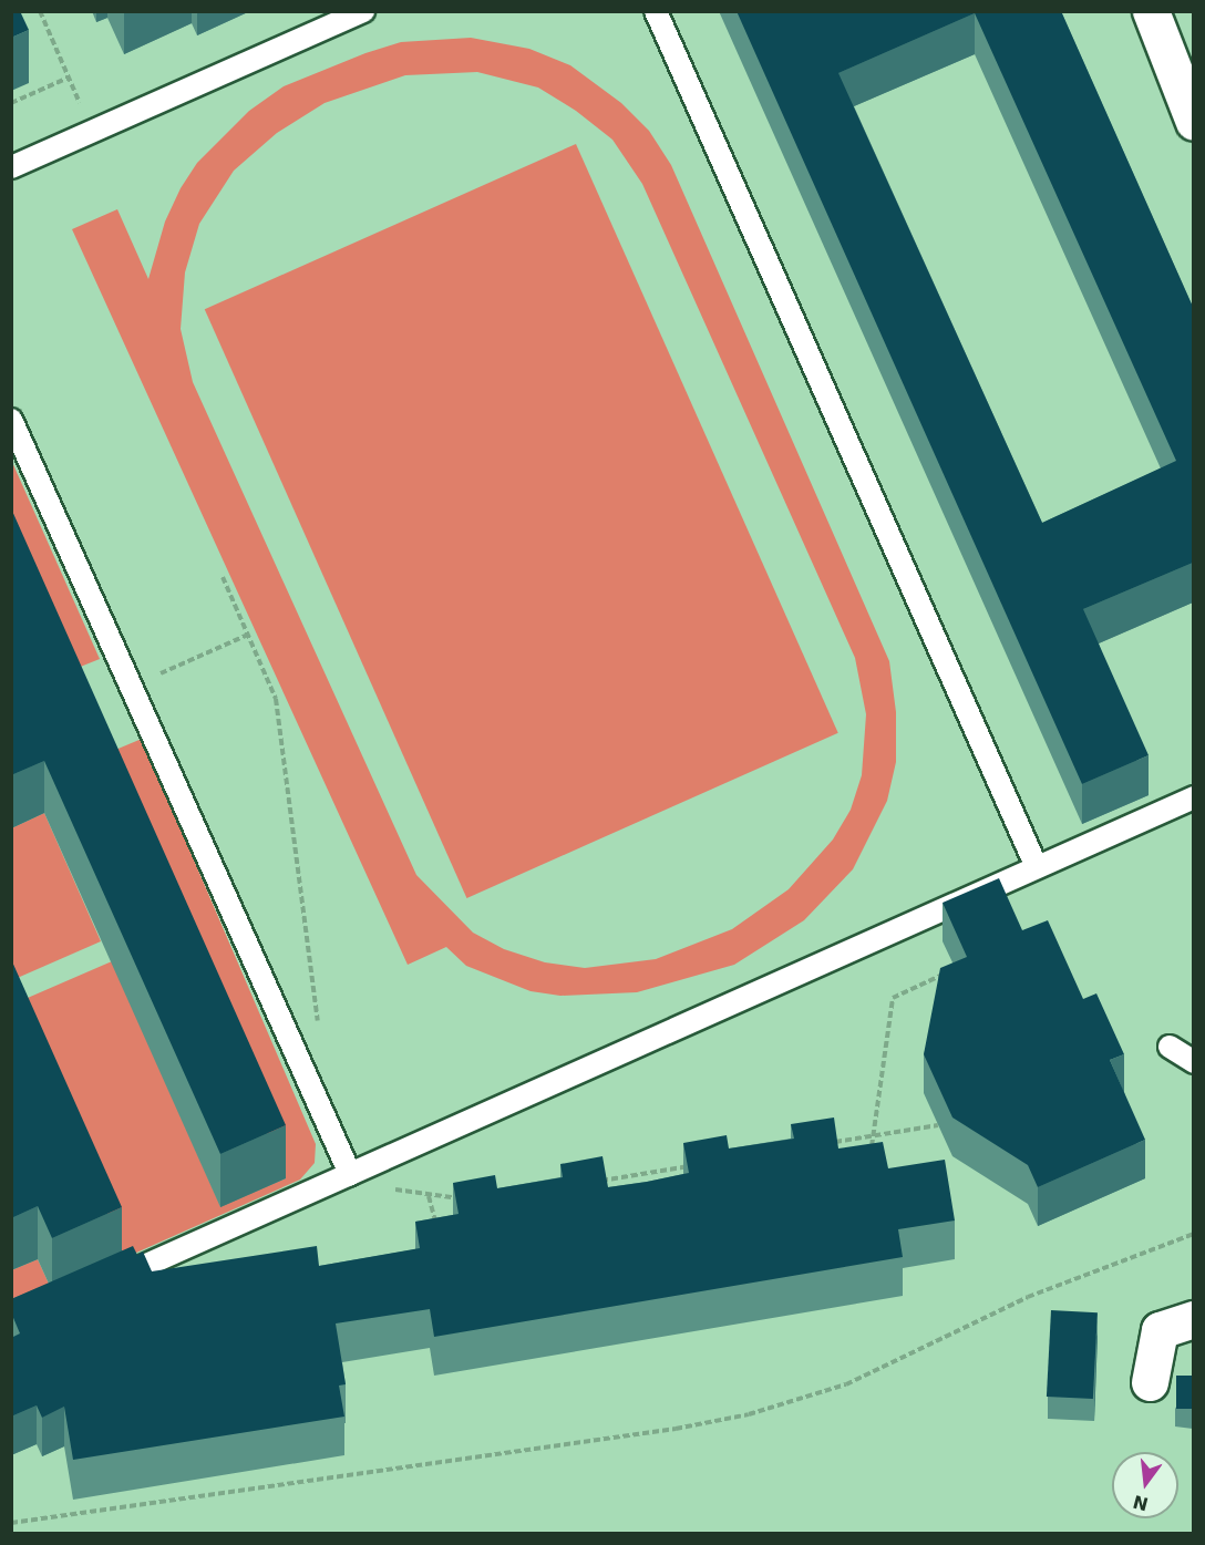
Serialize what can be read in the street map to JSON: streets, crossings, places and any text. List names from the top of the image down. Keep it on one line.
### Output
{"north":"bottom"}
